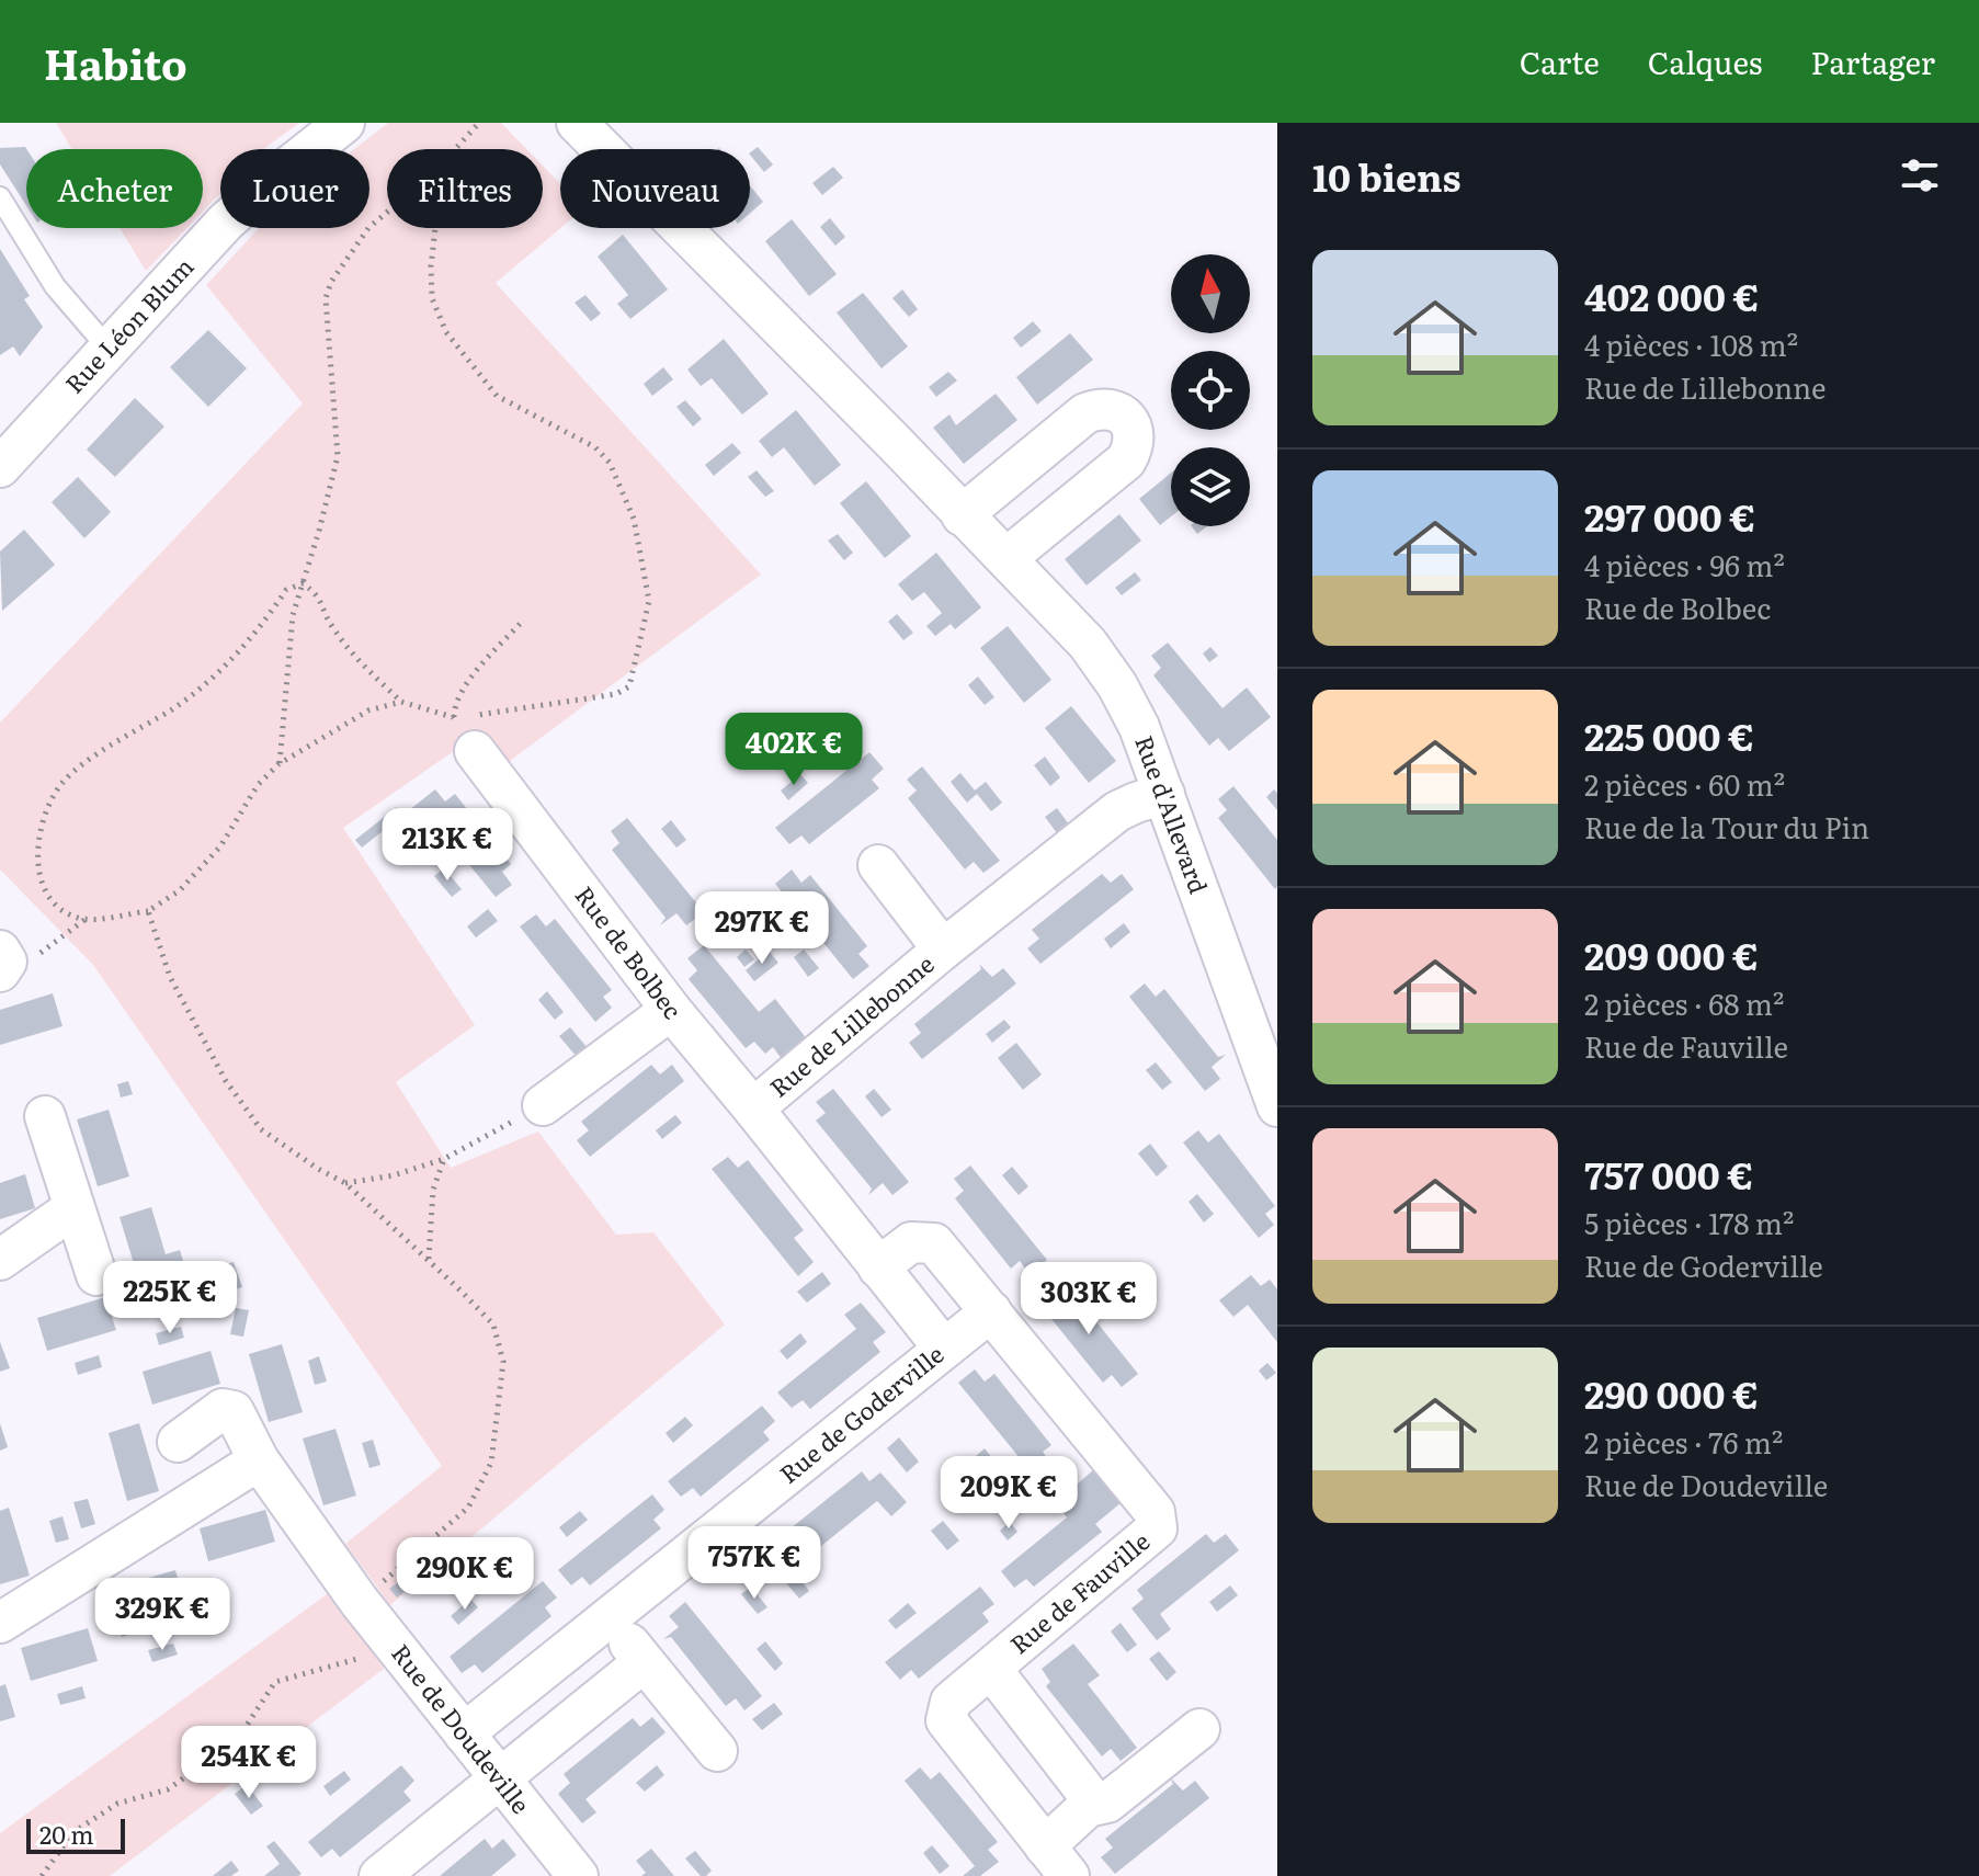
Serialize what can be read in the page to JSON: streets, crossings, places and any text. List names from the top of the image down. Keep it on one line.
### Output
{"streets":{"street":["Rue Léon Blum","Rue d'Allevard","Rue de Bolbec","Rue de Lillebonne","Rue de Goderville","Rue de Fauville","Rue de Doudeville"]},"crossings":[["Rue d'Allevard","Rue de Lillebonne"],["Rue de Bolbec","Rue de Lillebonne"],["Rue de Lillebonne","Rue de Goderville"],["Rue de Goderville","Rue de Fauville"],["Rue de Goderville","Rue de Doudeville"]],"scale_bar":"20 m","north":"top","page":{"header":"Habito","nav":["Carte","Calques","Partager"],"heading":"10 biens","chip":["Acheter","Louer","Filtres","Nouveau"],"list":[{"name":"402 000 €","note":"4 pièces · 108 m² · Rue de Lillebonne"},{"name":"297 000 €","note":"4 pièces · 96 m² · Rue de Bolbec"},{"name":"225 000 €","note":"2 pièces · 60 m² · Rue de la Tour du Pin"},{"name":"209 000 €","note":"2 pièces · 68 m² · Rue de Fauville"},{"name":"757 000 €","note":"5 pièces · 178 m² · Rue de Goderville"},{"name":"290 000 €","note":"2 pièces · 76 m² · Rue de Doudeville"}],"price":["402K €","213K €","297K €","225K €","303K €","209K €","757K €","290K €","329K €","254K €"],"scale":"20 m"}}
